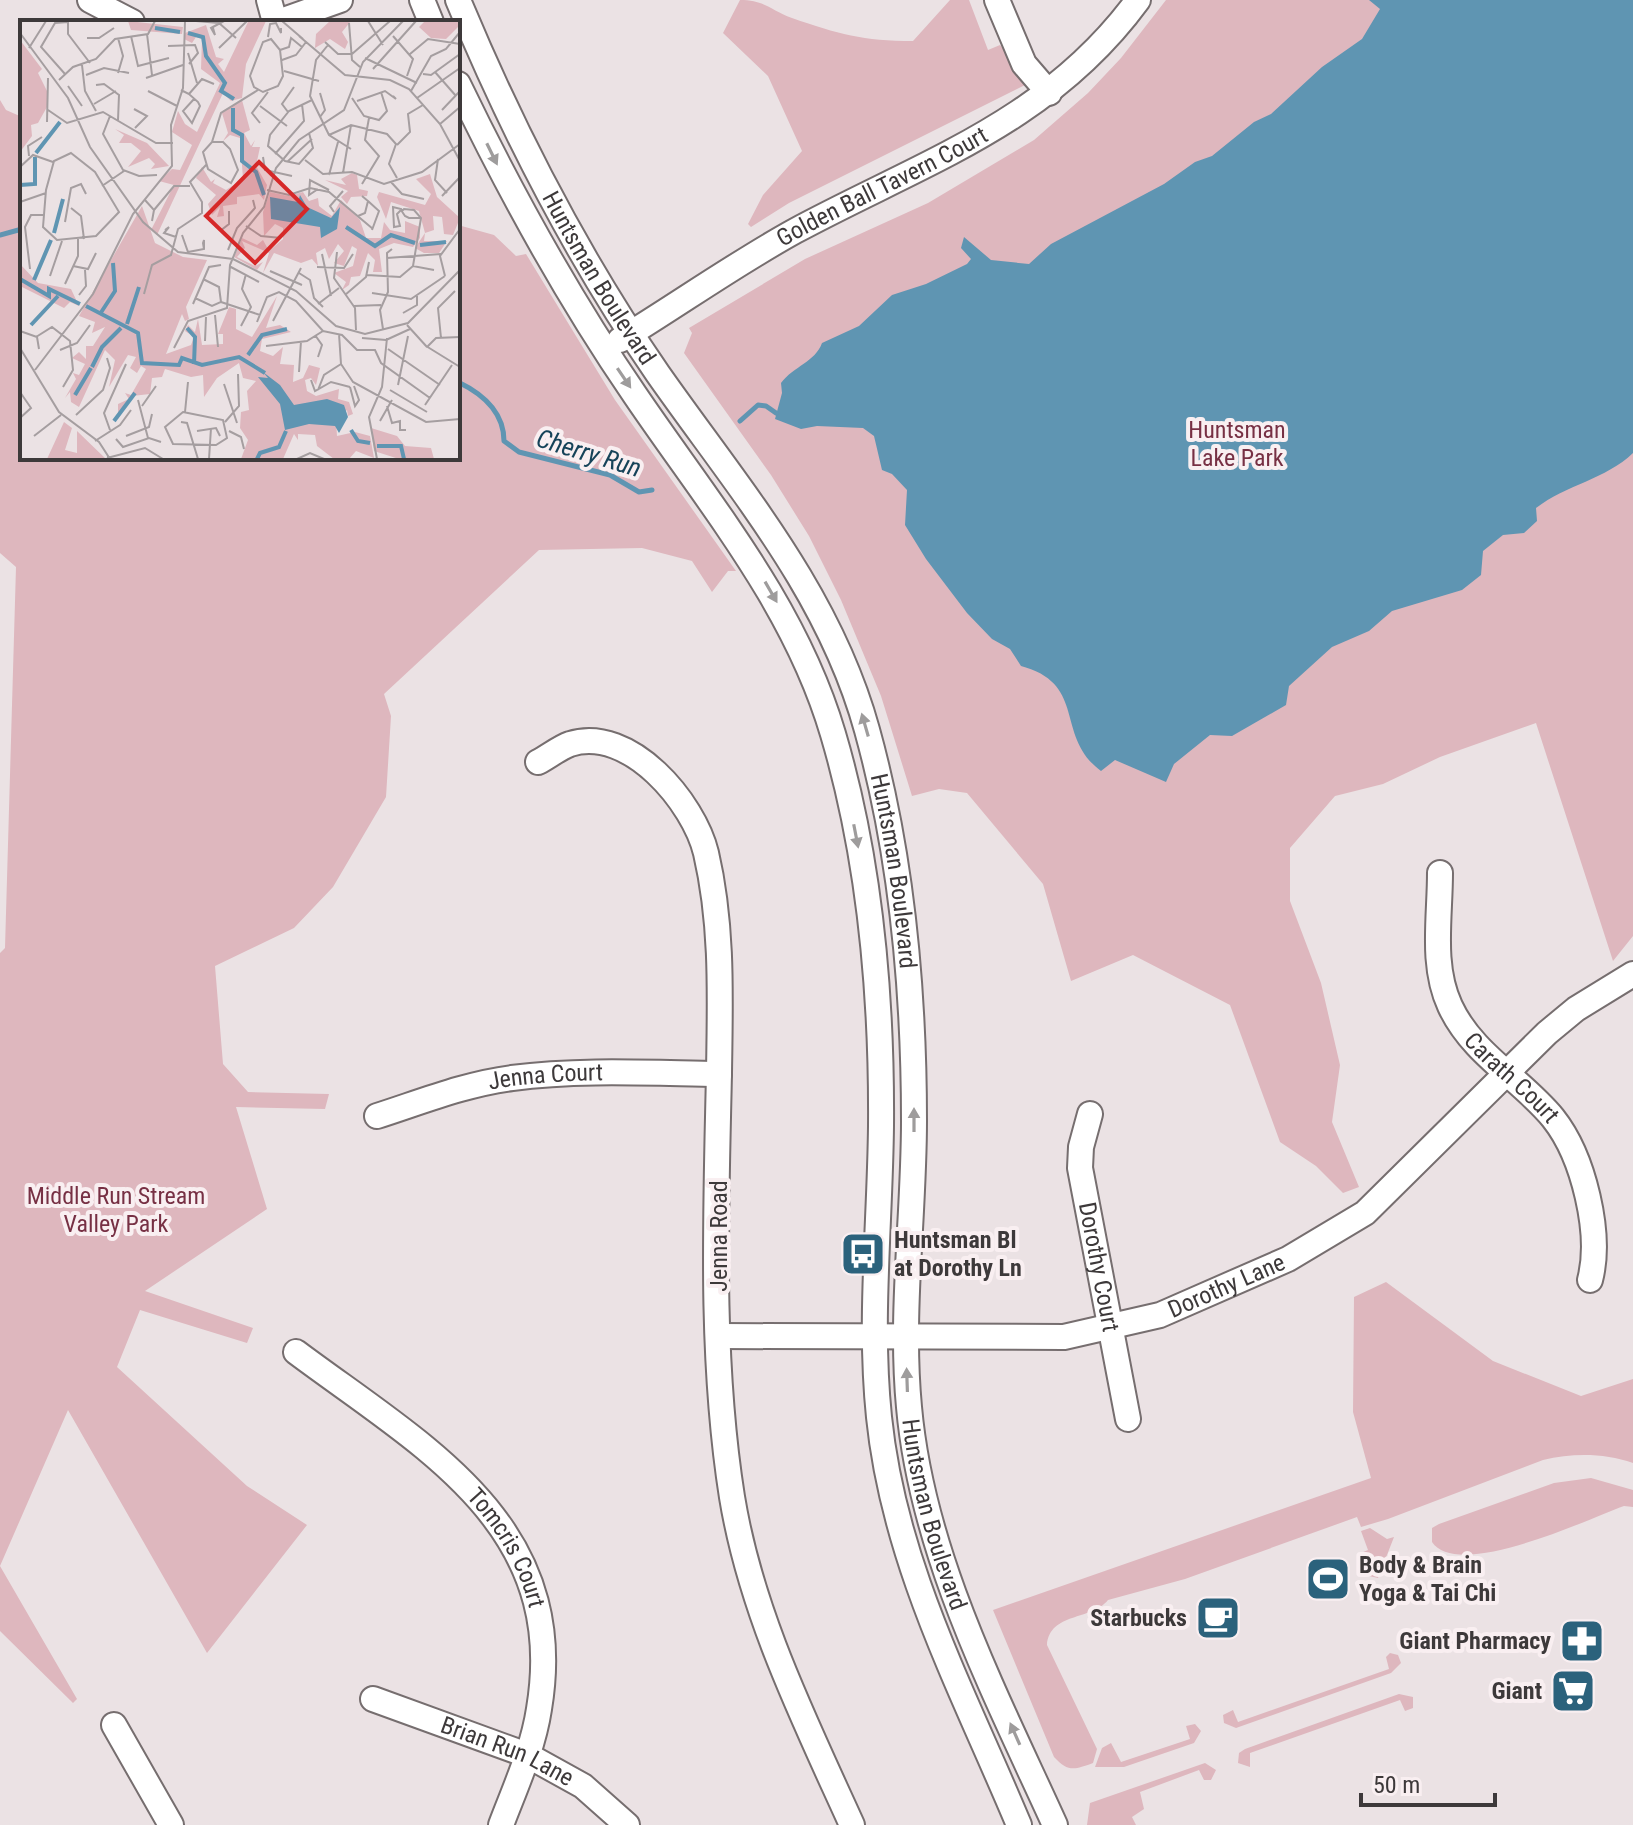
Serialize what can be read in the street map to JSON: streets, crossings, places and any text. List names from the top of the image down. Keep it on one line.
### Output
{"streets":{"street":["Golden Ball Tavern Court","Huntsman Boulevard","Carath Court","Jenna Court","Jenna Road","Dorothy Court","Dorothy Lane","Tomcris Court","Brian Run Lane"]},"crossings":[["Golden Ball Tavern Court","Huntsman Boulevard"],["Huntsman Boulevard","Dorothy Lane"],["Carath Court","Dorothy Lane"],["Jenna Court","Jenna Road"],["Jenna Road","Dorothy Lane"],["Dorothy Court","Dorothy Lane"],["Tomcris Court","Brian Run Lane"]],"water":["Cherry Run"],"parks":["Huntsman Lake Park","Middle Run Stream Valley Park"],"places":{"bus stop":["Huntsman Bl at Dorothy Ln"],"sports":["Body & Brain Yoga & Tai Chi"],"cafe":["Starbucks"],"pharmacy":["Giant Pharmacy"],"supermarket":["Giant"]},"scale_bar":"50 m"}
